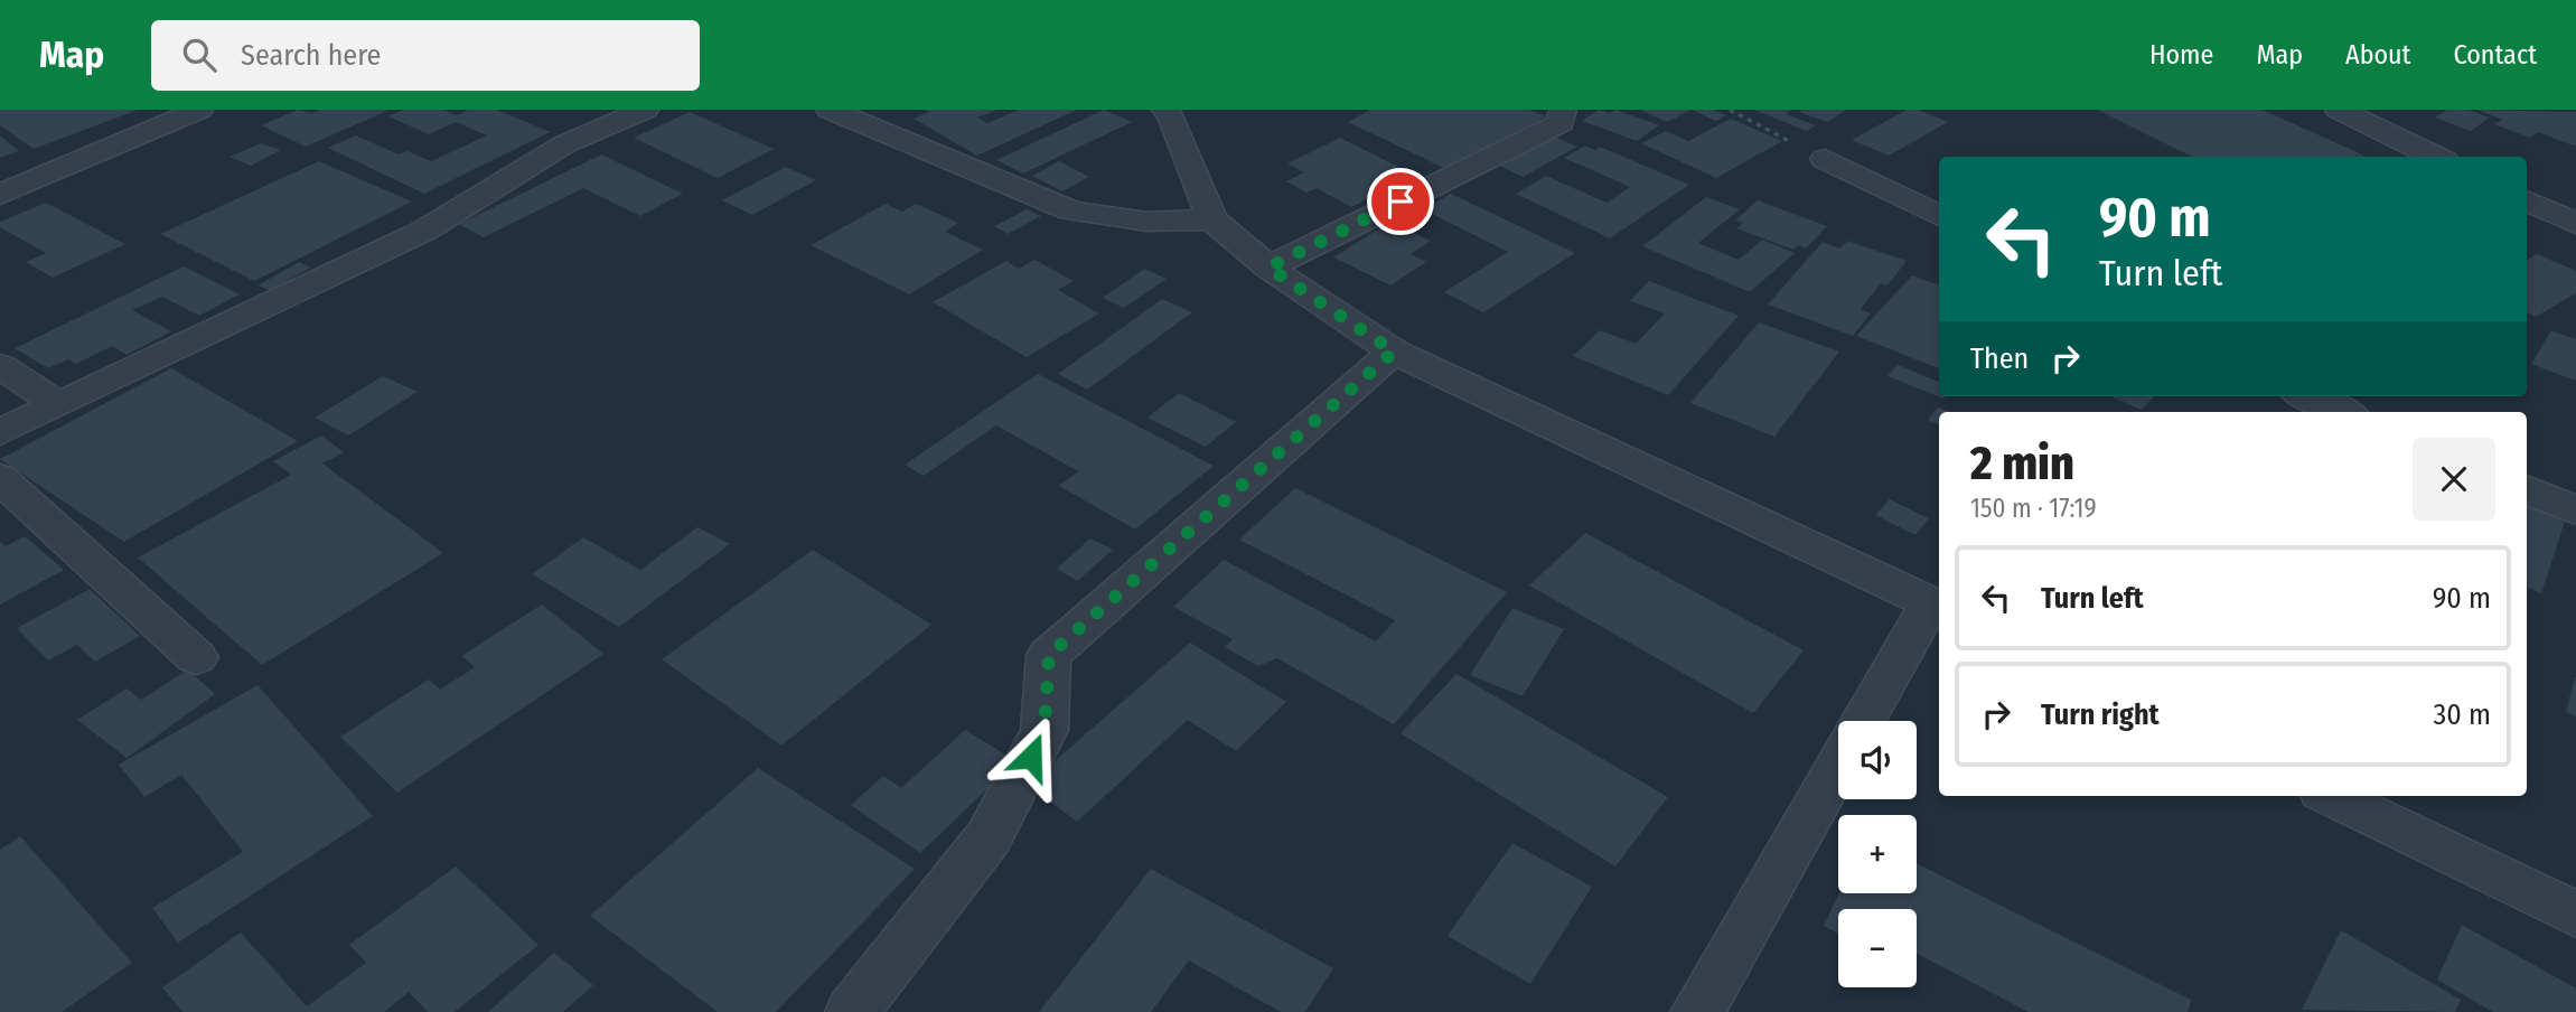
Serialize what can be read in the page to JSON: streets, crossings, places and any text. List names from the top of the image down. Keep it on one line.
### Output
{"page":{"header":"Map","search":"Search here","nav":["Home","Map","About","Contact"],"turn":["90 m","Turn left"],"then":"Then","heading":["2 min","150 m · 17:19"],"list":[{"name":"Turn left","value":"90 m"},{"name":"Turn right","value":"30 m"}],"map_buttons":["+","−"]}}
